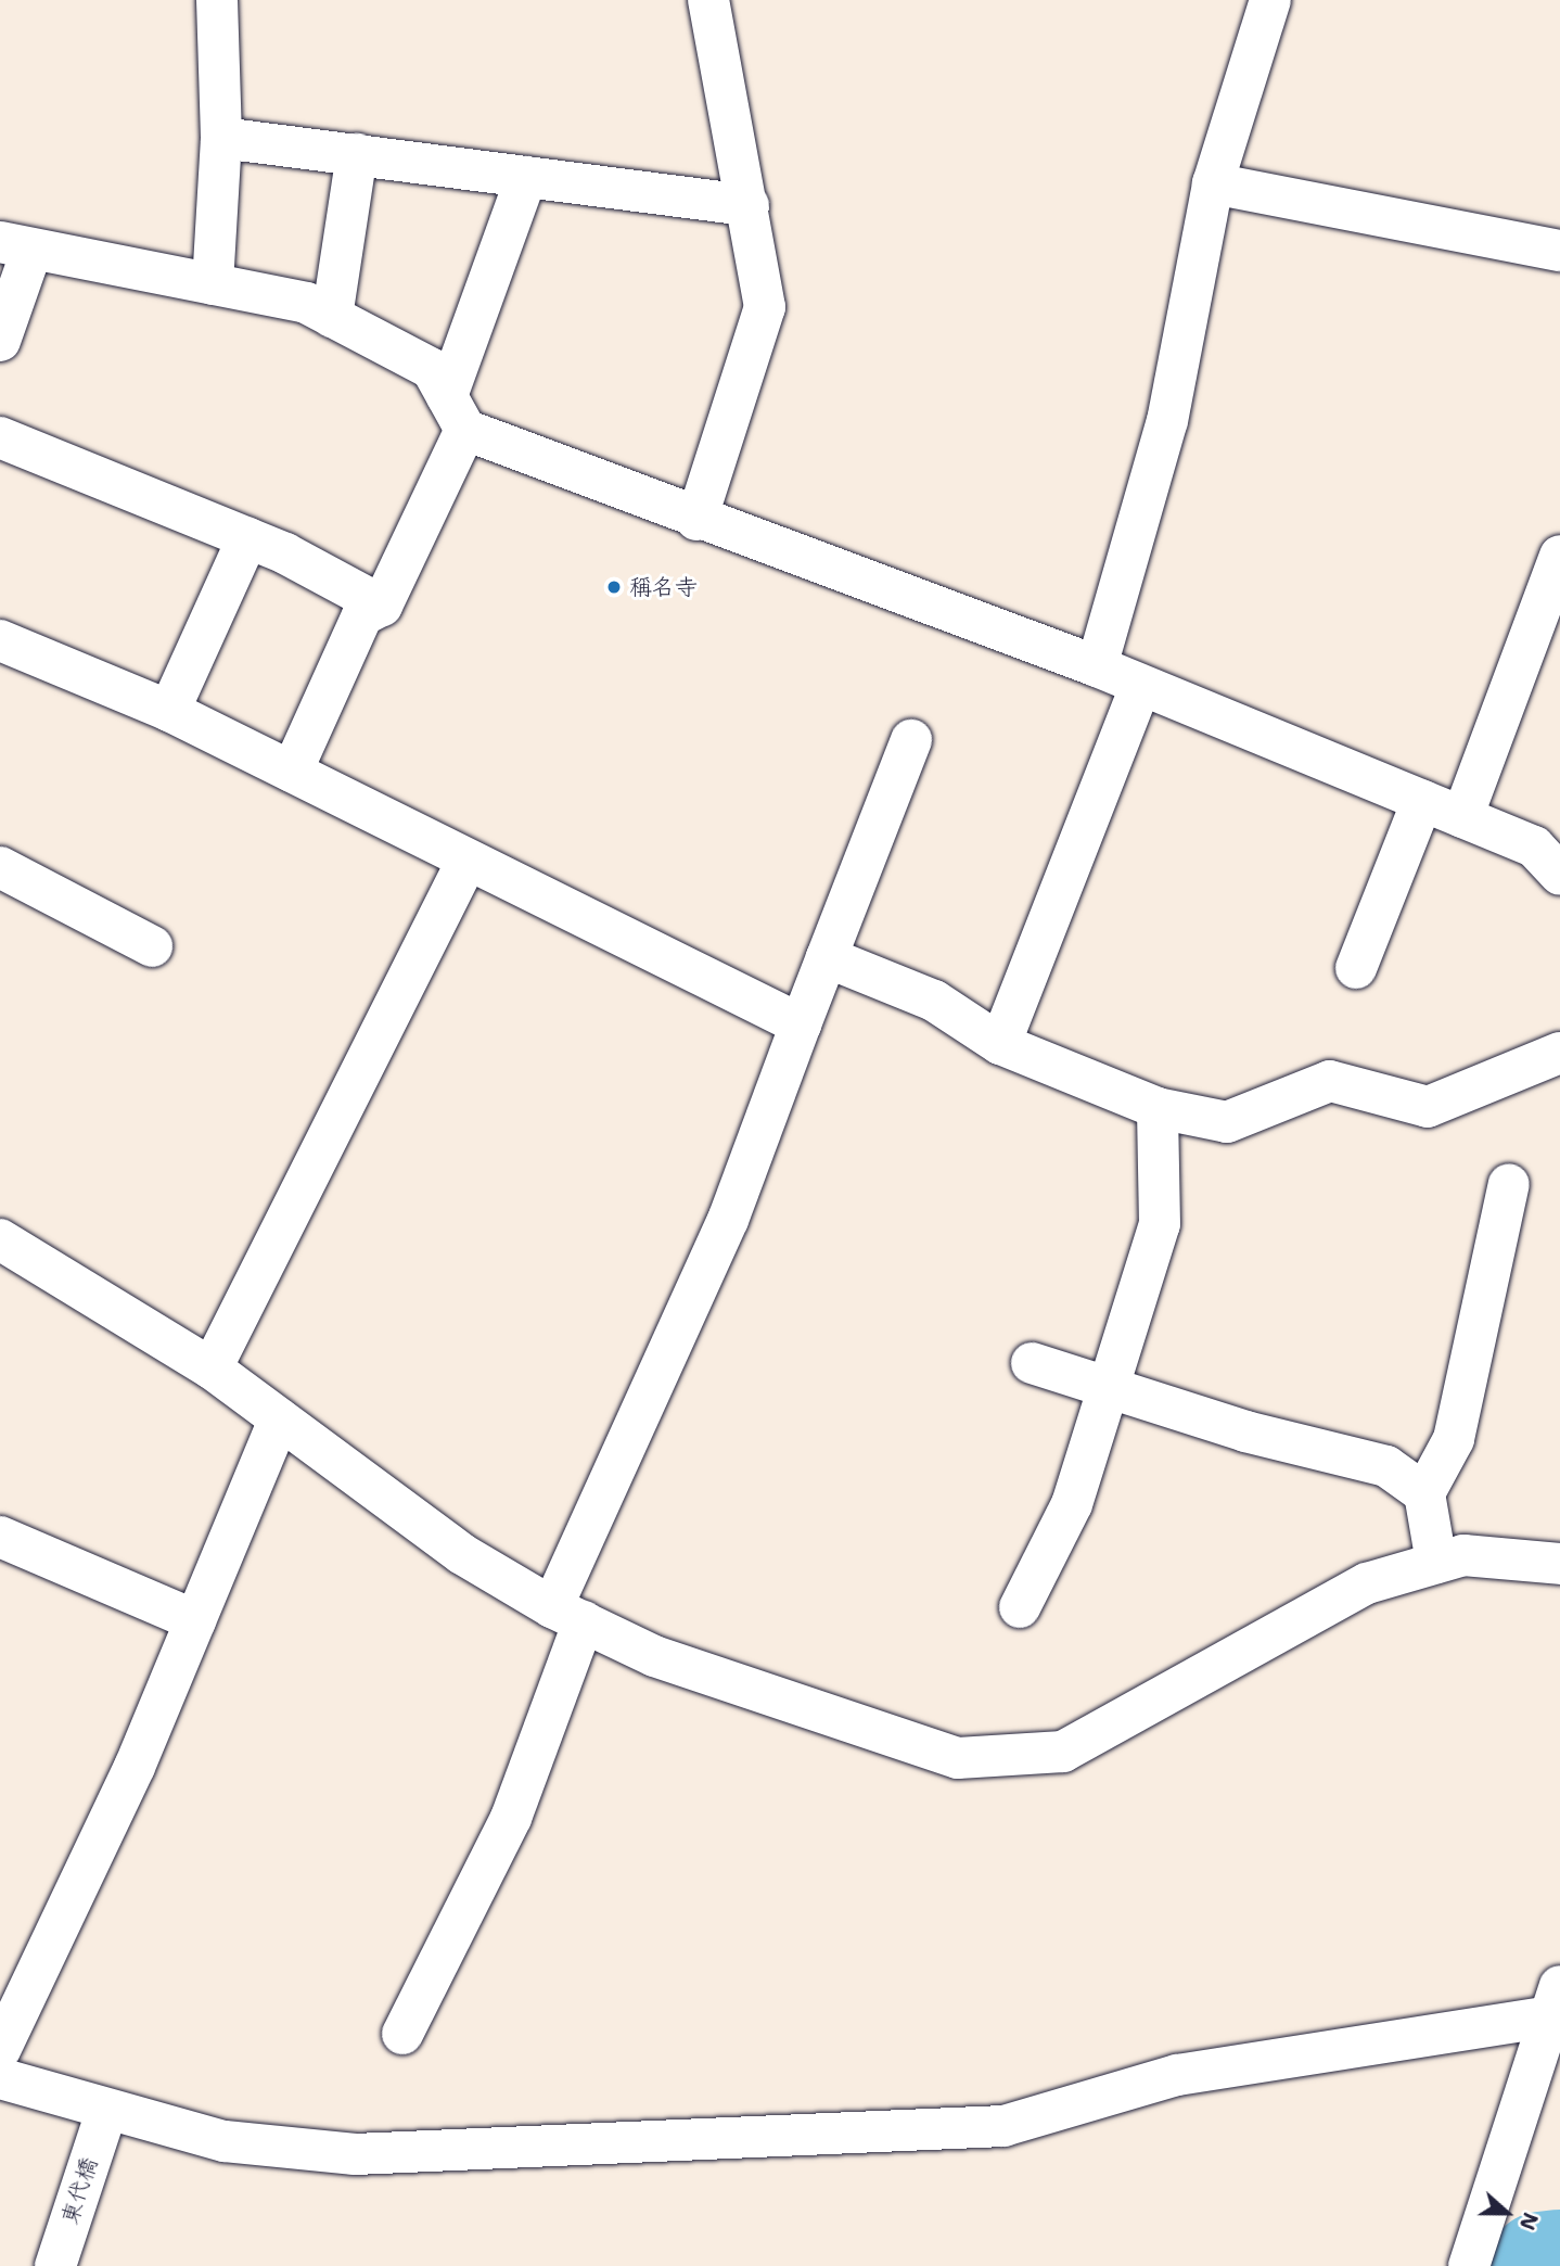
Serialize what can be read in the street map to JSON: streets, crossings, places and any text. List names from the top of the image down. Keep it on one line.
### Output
{"streets":{"street":["東代橋"]},"places":["稱名寺"],"north":"right"}
